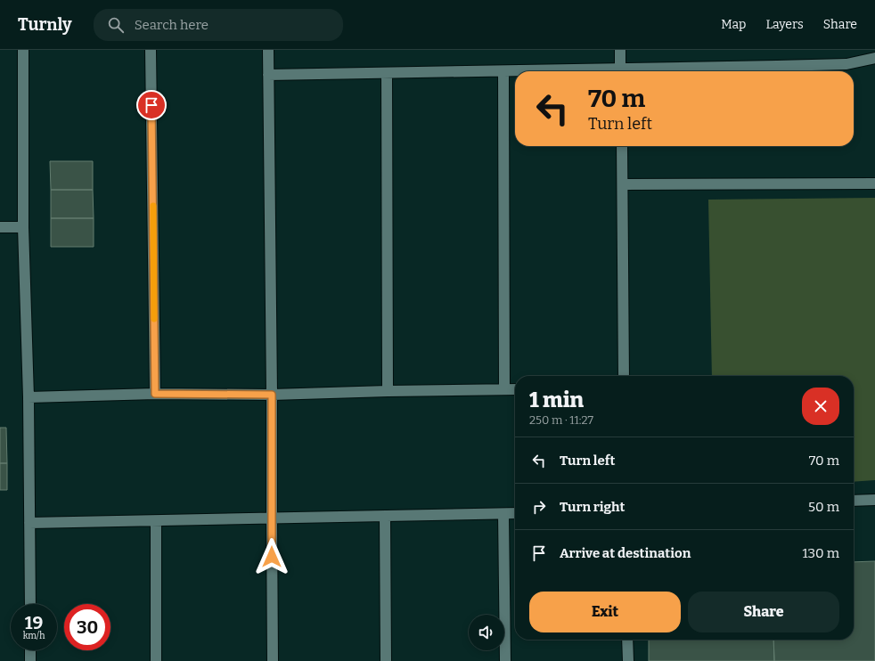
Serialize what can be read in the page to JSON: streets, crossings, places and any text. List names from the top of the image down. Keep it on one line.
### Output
{"page":{"header":"Turnly","search":"Search here","nav":["Map","Layers","Share"],"turn":["70 m","Turn left"],"heading":["1 min","250 m · 11:27"],"list":[{"name":"Turn left","value":"70 m"},{"name":"Turn right","value":"50 m"},{"name":"Arrive at destination","value":"130 m"}],"buttons":["Exit","Share"],"speed":"19 km/h","limit":"30"}}
